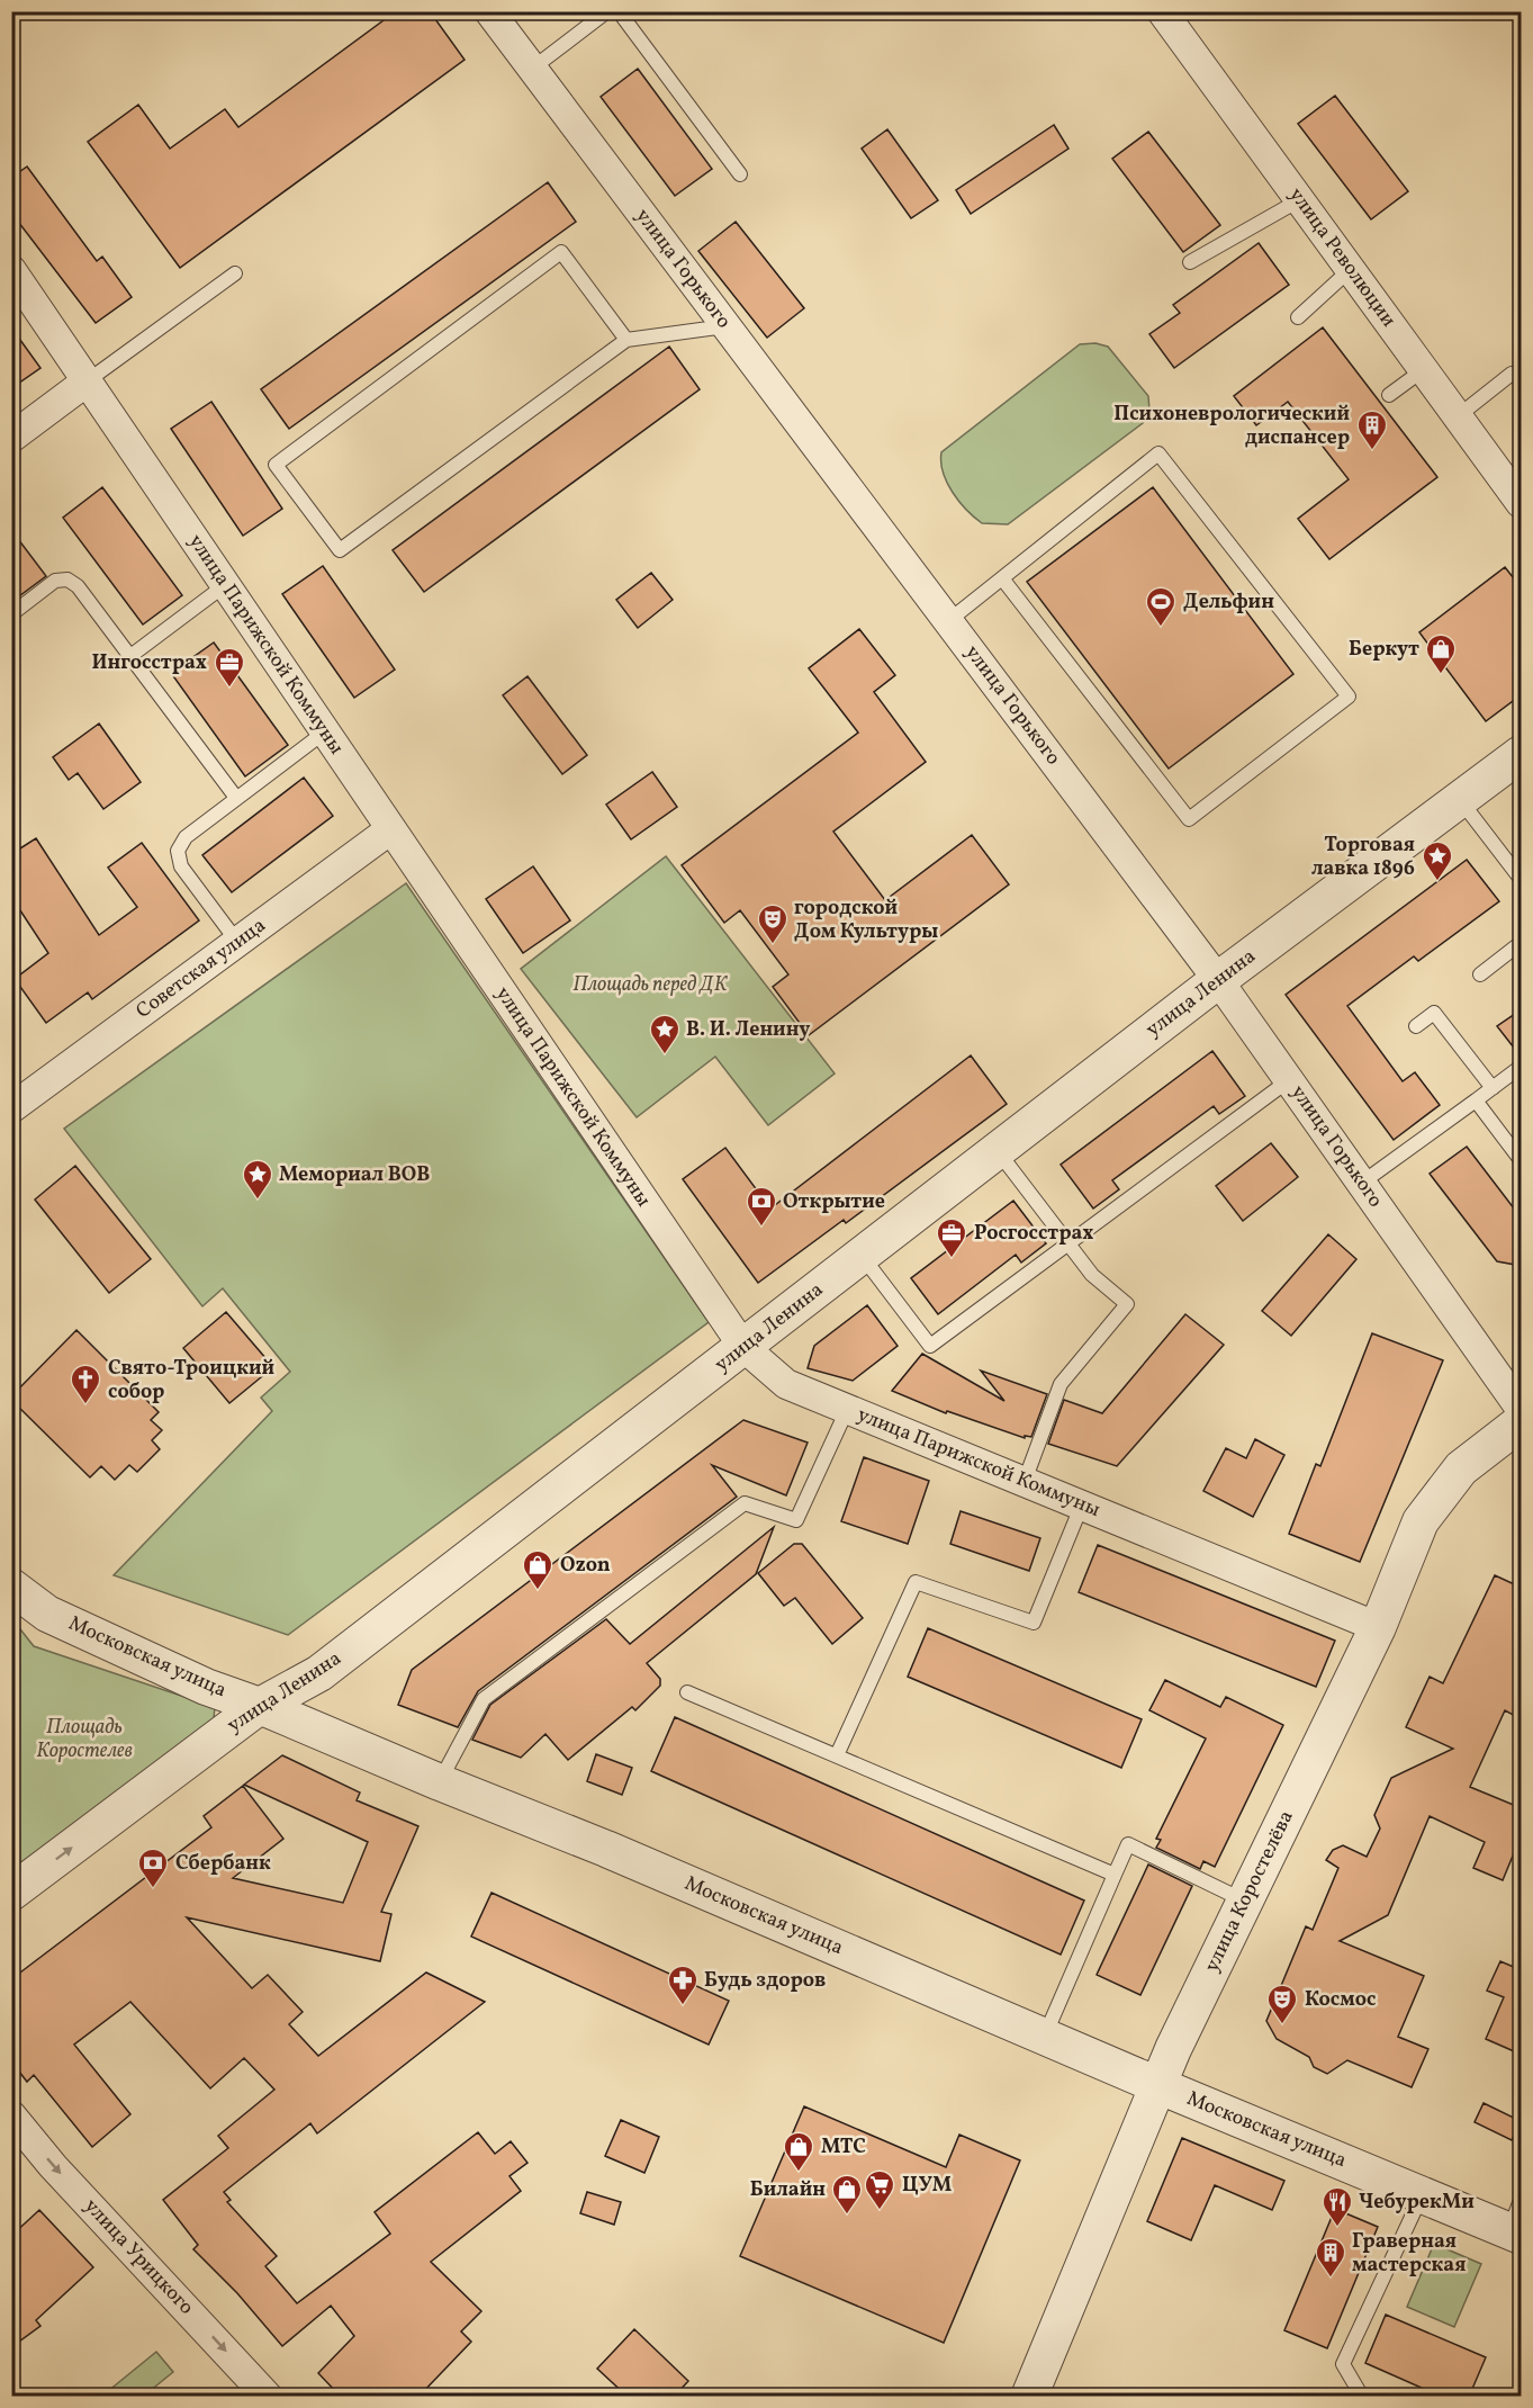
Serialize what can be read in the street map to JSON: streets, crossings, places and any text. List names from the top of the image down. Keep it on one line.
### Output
{"streets":{"street":["улица Революции","улица Горького","улица Парижской Коммуны","Советская улица","улица Ленина","Московская улица","улица Коростелёва","улица Урицкого"]},"crossings":[["улица Горького","улица Ленина"],["улица Парижской Коммуны","Советская улица"],["улица Парижской Коммуны","улица Ленина"],["улица Парижской Коммуны","улица Коростелёва"],["улица Ленина","Московская улица"],["Московская улица","улица Коростелёва"]],"one_way":["улица Урицкого"],"parks":["Площадь перед ДК","Площадь Коростелев"],"places":{"building":["Психоневрологический диспансер","Граверная мастерская"],"sports":["Дельфин"],"shop":["Беркут","Ozon","МТС","Билайн"],"office":["Ингосстрах","Росгосстрах"],"place":["Торговая лавка 1896","В. И. Ленину","Мемориал ВОВ"],"theatre":["городской Дом Культуры","Космос"],"bank":["Открытие","Сбербанк"],"church":["Свято-Троицкий собор"],"pharmacy":["Будь здоров"],"supermarket":["ЦУМ"],"restaurant":["ЧебурекМи"]}}
